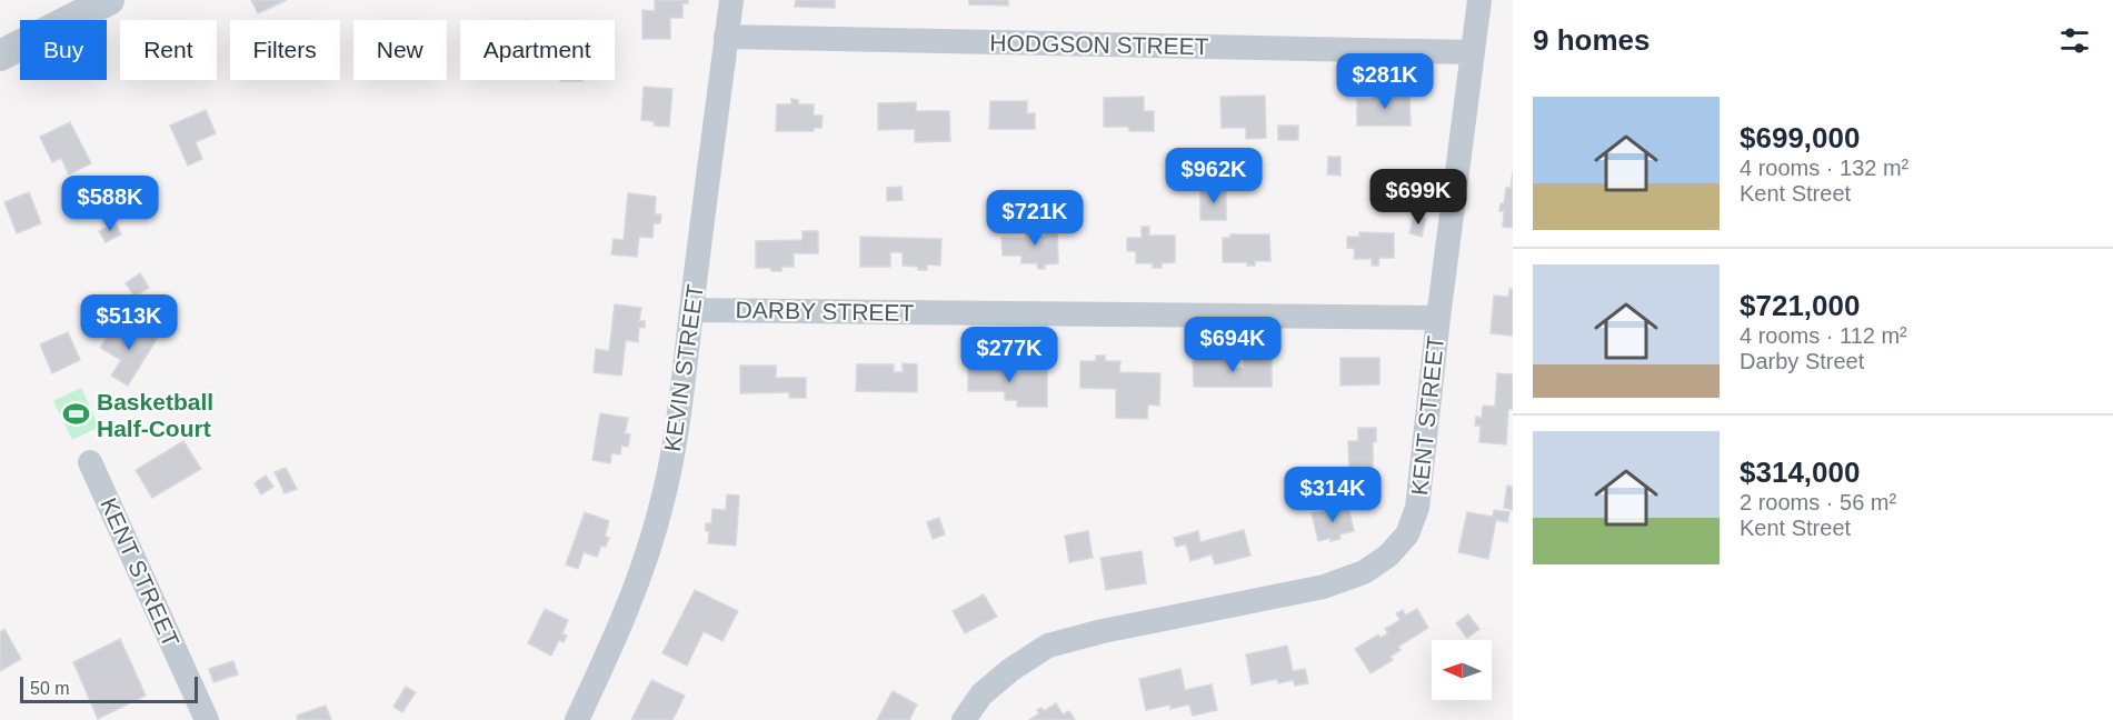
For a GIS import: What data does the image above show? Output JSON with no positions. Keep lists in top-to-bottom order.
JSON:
{
  "streets": {
    "street": [
      "HODGSON STREET",
      "DARBY STREET",
      "KEVIN STREET",
      "KENT STREET"
    ]
  },
  "crossings": [
    ["HODGSON STREET", "KEVIN STREET"],
    ["HODGSON STREET", "KENT STREET"],
    ["DARBY STREET", "KEVIN STREET"],
    ["DARBY STREET", "KENT STREET"]
  ],
  "places": {
    "sports": ["Basketball Half-Court"]
  },
  "scale_bar": "50 m",
  "north": "left",
  "page": {
    "heading": "9 homes",
    "chip": [
      "Buy",
      "Rent",
      "Filters",
      "New",
      "Apartment"
    ],
    "price": [
      "$281K",
      "$962K",
      "$699K",
      "$588K",
      "$721K",
      "$513K",
      "$694K",
      "$277K",
      "$314K"
    ],
    "list": [
      {
        "name": "$699,000",
        "note": "4 rooms · 132 m² · Kent Street"
      },
      {
        "name": "$721,000",
        "note": "4 rooms · 112 m² · Darby Street"
      },
      {
        "name": "$314,000",
        "note": "2 rooms · 56 m² · Kent Street"
      }
    ],
    "scale": "50 m"
  }
}
